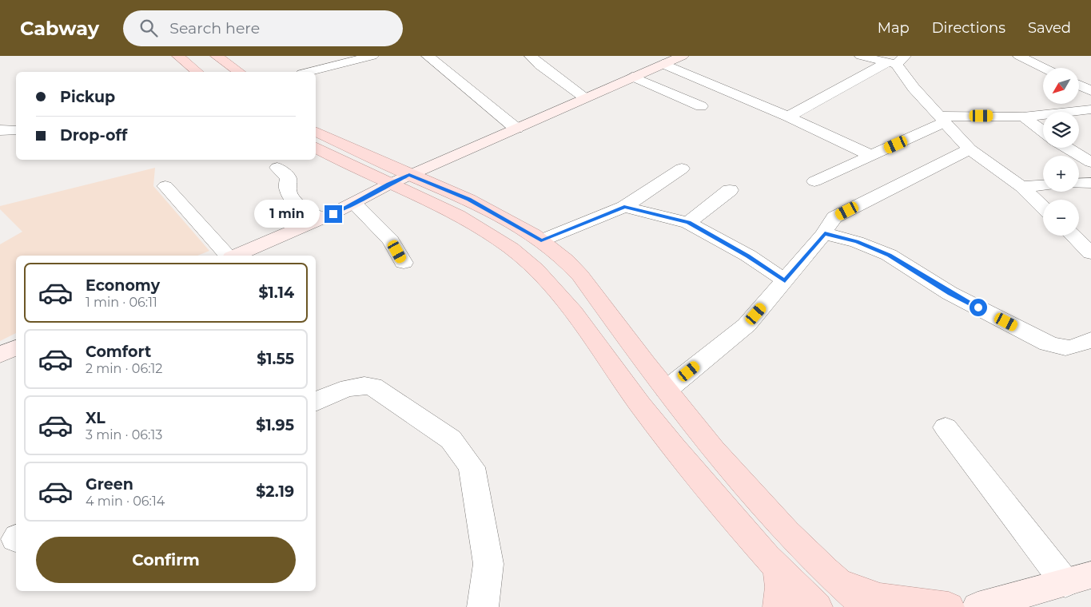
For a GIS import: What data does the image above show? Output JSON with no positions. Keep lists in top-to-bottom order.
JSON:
{
  "north": "bottom left",
  "page": {
    "header": "Cabway",
    "search": "Search here",
    "nav": ["Map", "Directions", "Saved"],
    "map_buttons": ["+", "−"],
    "banner": ["Pickup", "Drop-off"],
    "bubble": "1 min",
    "list": [
      {
        "name": "Economy",
        "note": "1 min · 06:11",
        "value": "$1.14"
      },
      {
        "name": "Comfort",
        "note": "2 min · 06:12",
        "value": "$1.55"
      },
      {
        "name": "XL",
        "note": "3 min · 06:13",
        "value": "$1.95"
      },
      {
        "name": "Green",
        "note": "4 min · 06:14",
        "value": "$2.19"
      }
    ],
    "buttons": "Confirm"
  }
}
